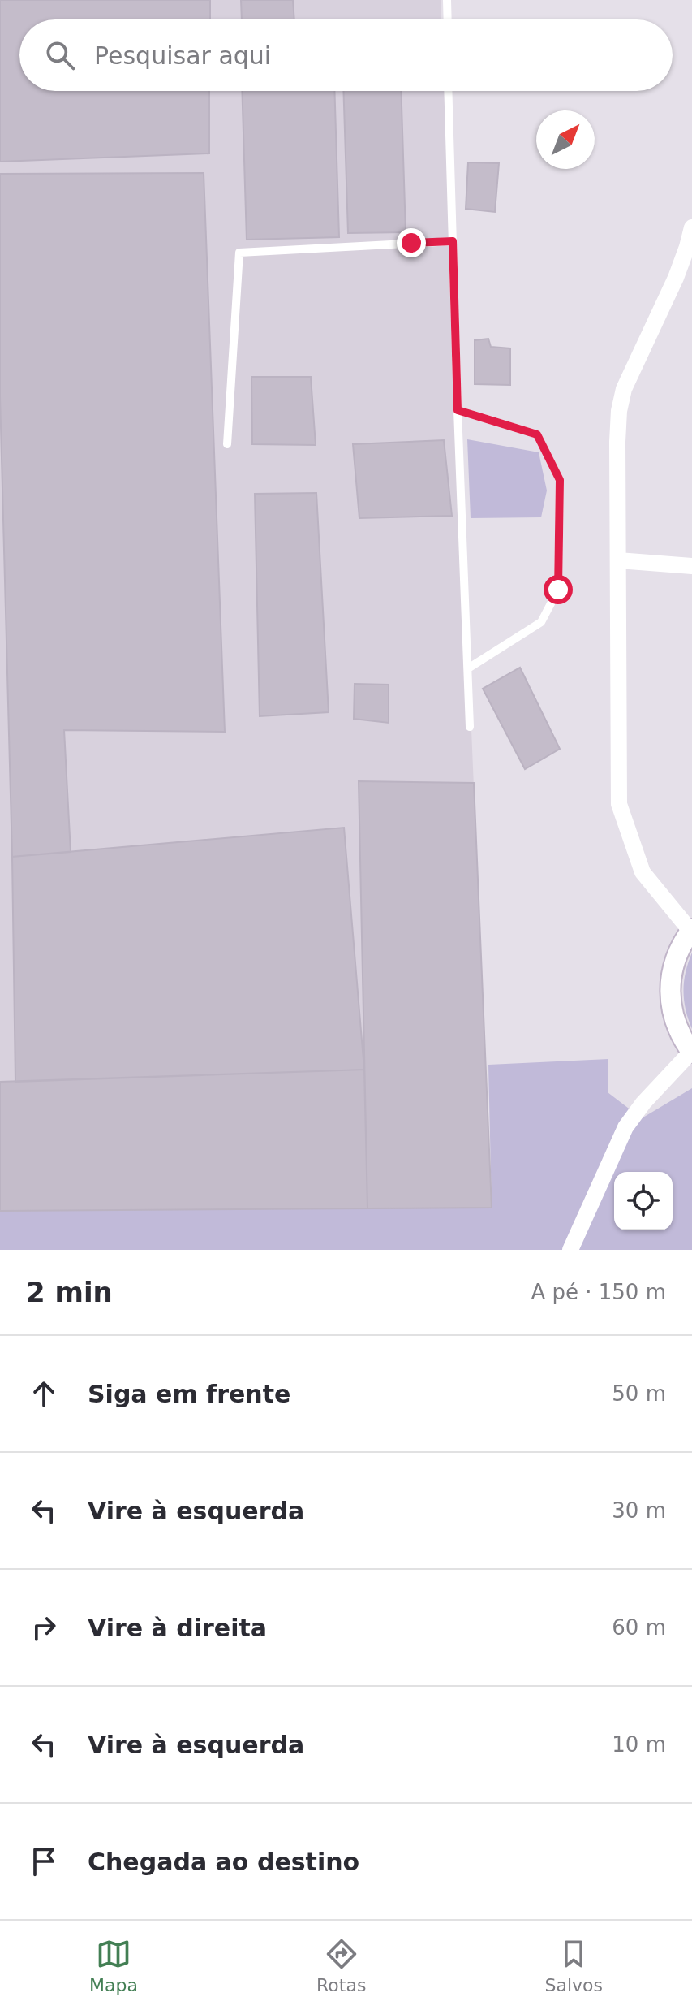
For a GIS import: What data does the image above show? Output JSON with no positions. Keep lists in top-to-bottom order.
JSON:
{
  "north": "top right",
  "page": {
    "search": "Pesquisar aqui",
    "heading": ["2 min", "A pé · 150 m"],
    "list": [
      ["Siga em frente", "50 m"],
      ["Vire à esquerda", "30 m"],
      ["Vire à direita", "60 m"],
      ["Vire à esquerda", "10 m"],
      "Chegada ao destino"
    ],
    "nav": ["Mapa", "Rotas", "Salvos"]
  }
}
